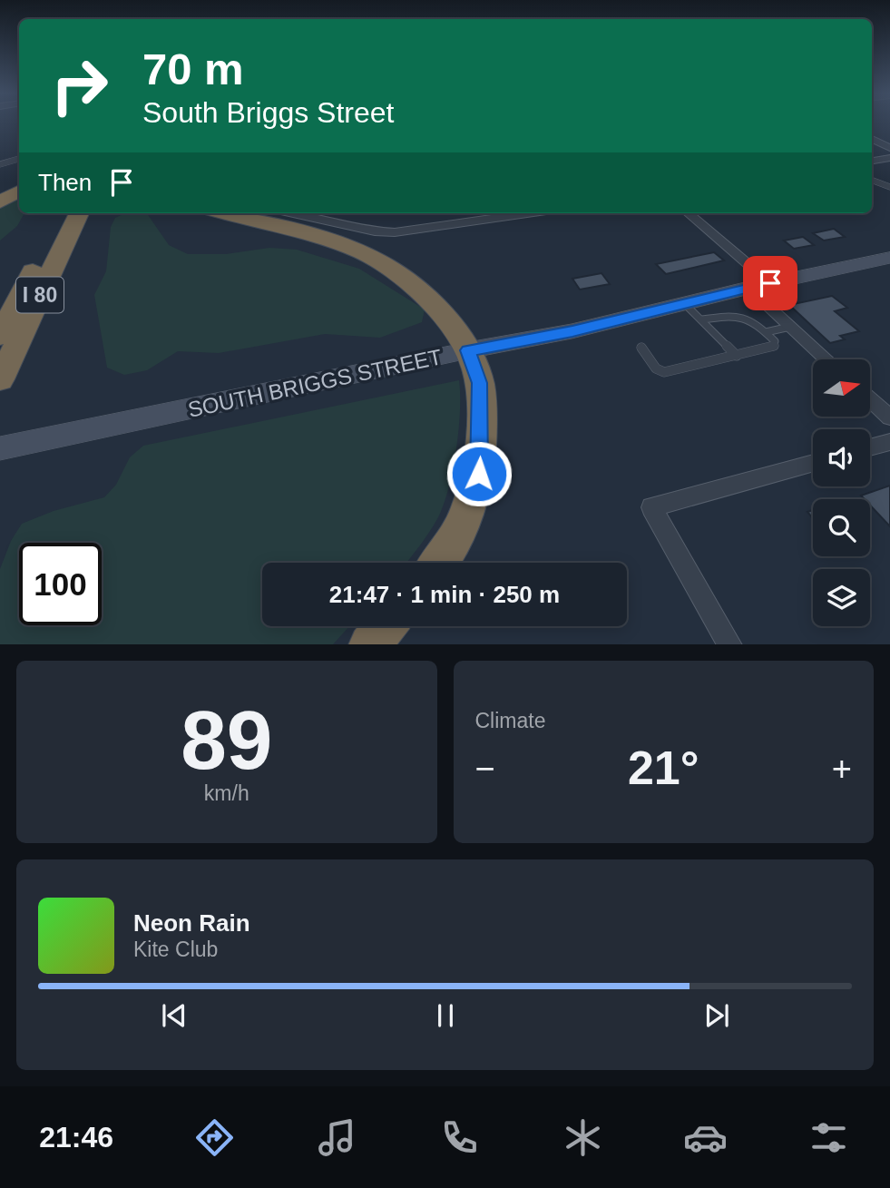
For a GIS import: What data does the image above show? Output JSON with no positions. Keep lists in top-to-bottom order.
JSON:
{
  "streets": {
    "highway": ["I 80"],
    "street": ["SOUTH BRIGGS STREET"]
  },
  "north": "right",
  "page": {
    "turn": ["70 m", "South Briggs Street"],
    "then": "Then",
    "limit": "100",
    "trip": "21:47 · 1 min · 250 m",
    "tile": [
      ["89", "km/h"],
      "Climate"
    ],
    "heat": ["−", "21°", "+"],
    "song": ["Neon Rain", "Kite Club"],
    "tabs": "21:46"
  }
}
